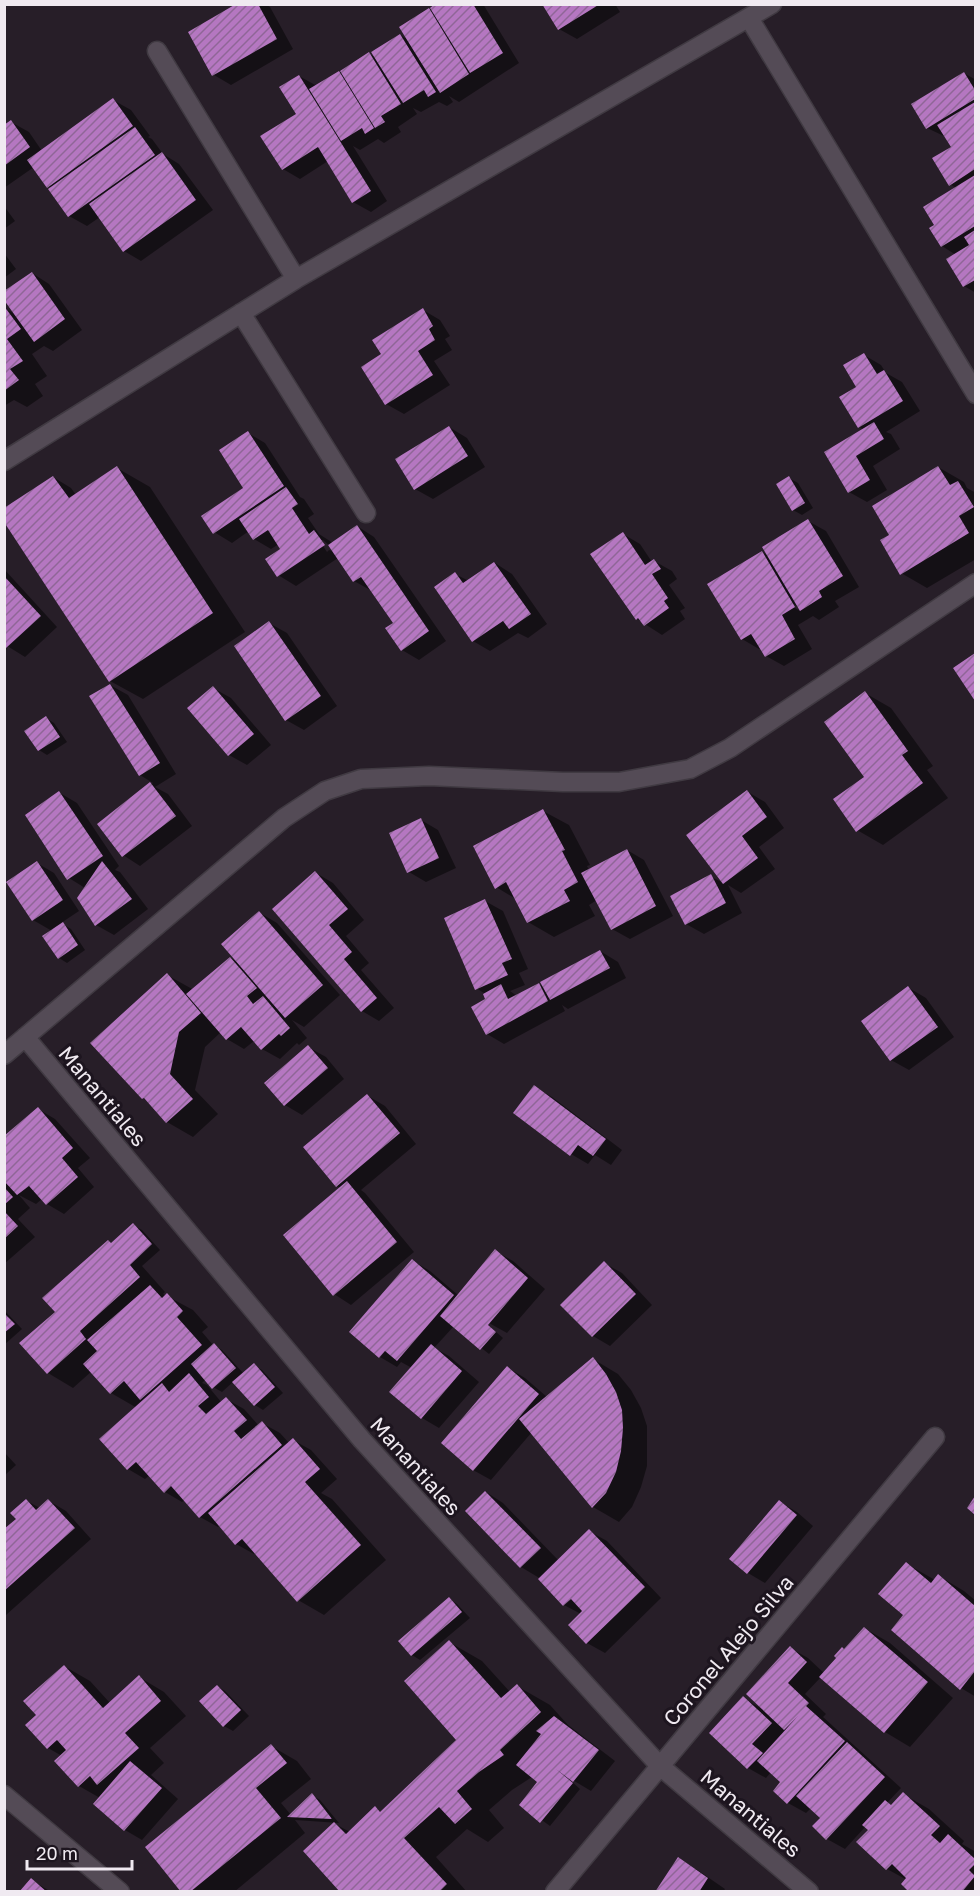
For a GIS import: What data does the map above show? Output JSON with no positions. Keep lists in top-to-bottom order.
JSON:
{
  "streets": {
    "street": ["Manantiales", "Coronel Alejo Silva"]
  },
  "crossings": [
    ["Manantiales", "Coronel Alejo Silva"]
  ],
  "scale_bar": "20 m"
}
